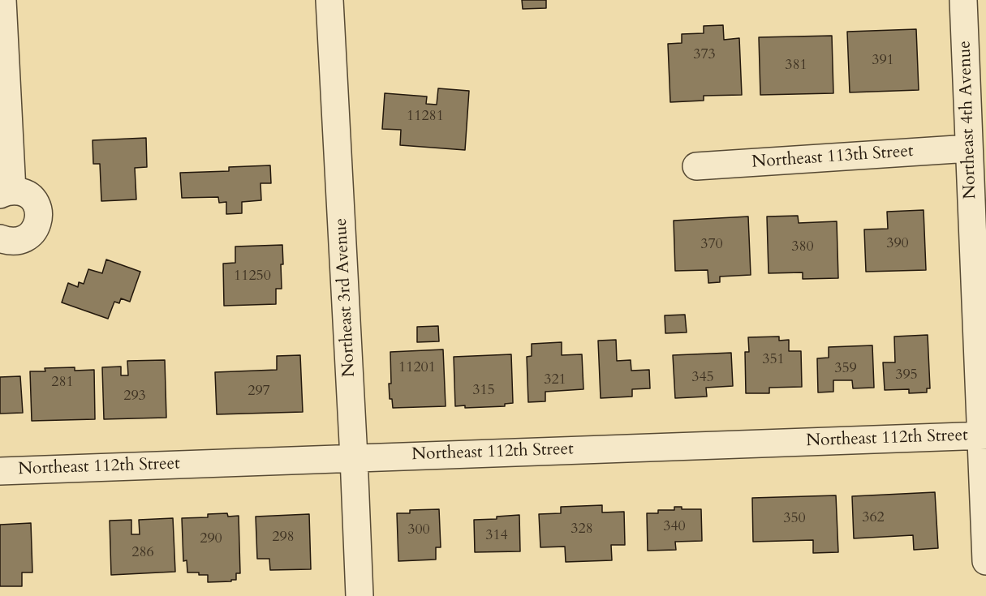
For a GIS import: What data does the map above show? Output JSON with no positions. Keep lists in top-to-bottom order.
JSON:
{
  "streets": {
    "street": [
      "Northeast 4th Avenue",
      "Northeast 113th Street",
      "Northeast 3rd Avenue",
      "Northeast 112th Street"
    ]
  },
  "crossings": [
    ["Northeast 4th Avenue", "Northeast 113th Street"],
    ["Northeast 4th Avenue", "Northeast 112th Street"],
    ["Northeast 3rd Avenue", "Northeast 112th Street"]
  ],
  "house_numbers": [
    "373",
    "391",
    "381",
    "11281",
    "390",
    "370",
    "380",
    "11250",
    "351",
    "11201",
    "359",
    "395",
    "345",
    "321",
    "281",
    "315",
    "297",
    "293",
    "362",
    "350",
    "340",
    "328",
    "300",
    "314",
    "298",
    "290",
    "286"
  ]
}
